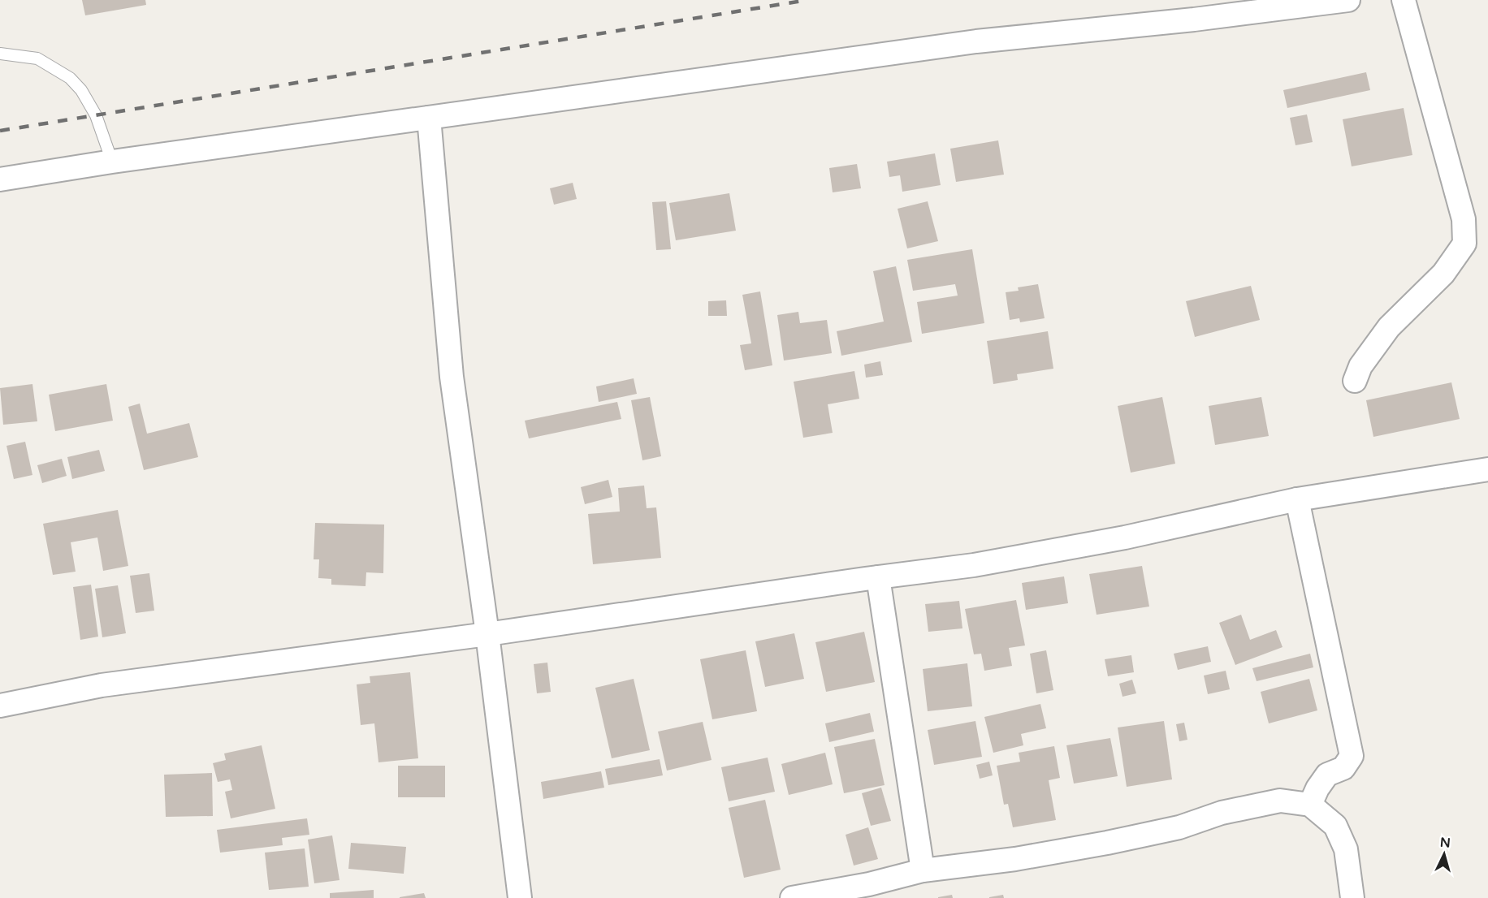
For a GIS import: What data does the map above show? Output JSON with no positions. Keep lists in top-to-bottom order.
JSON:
{
  "north": "top"
}
